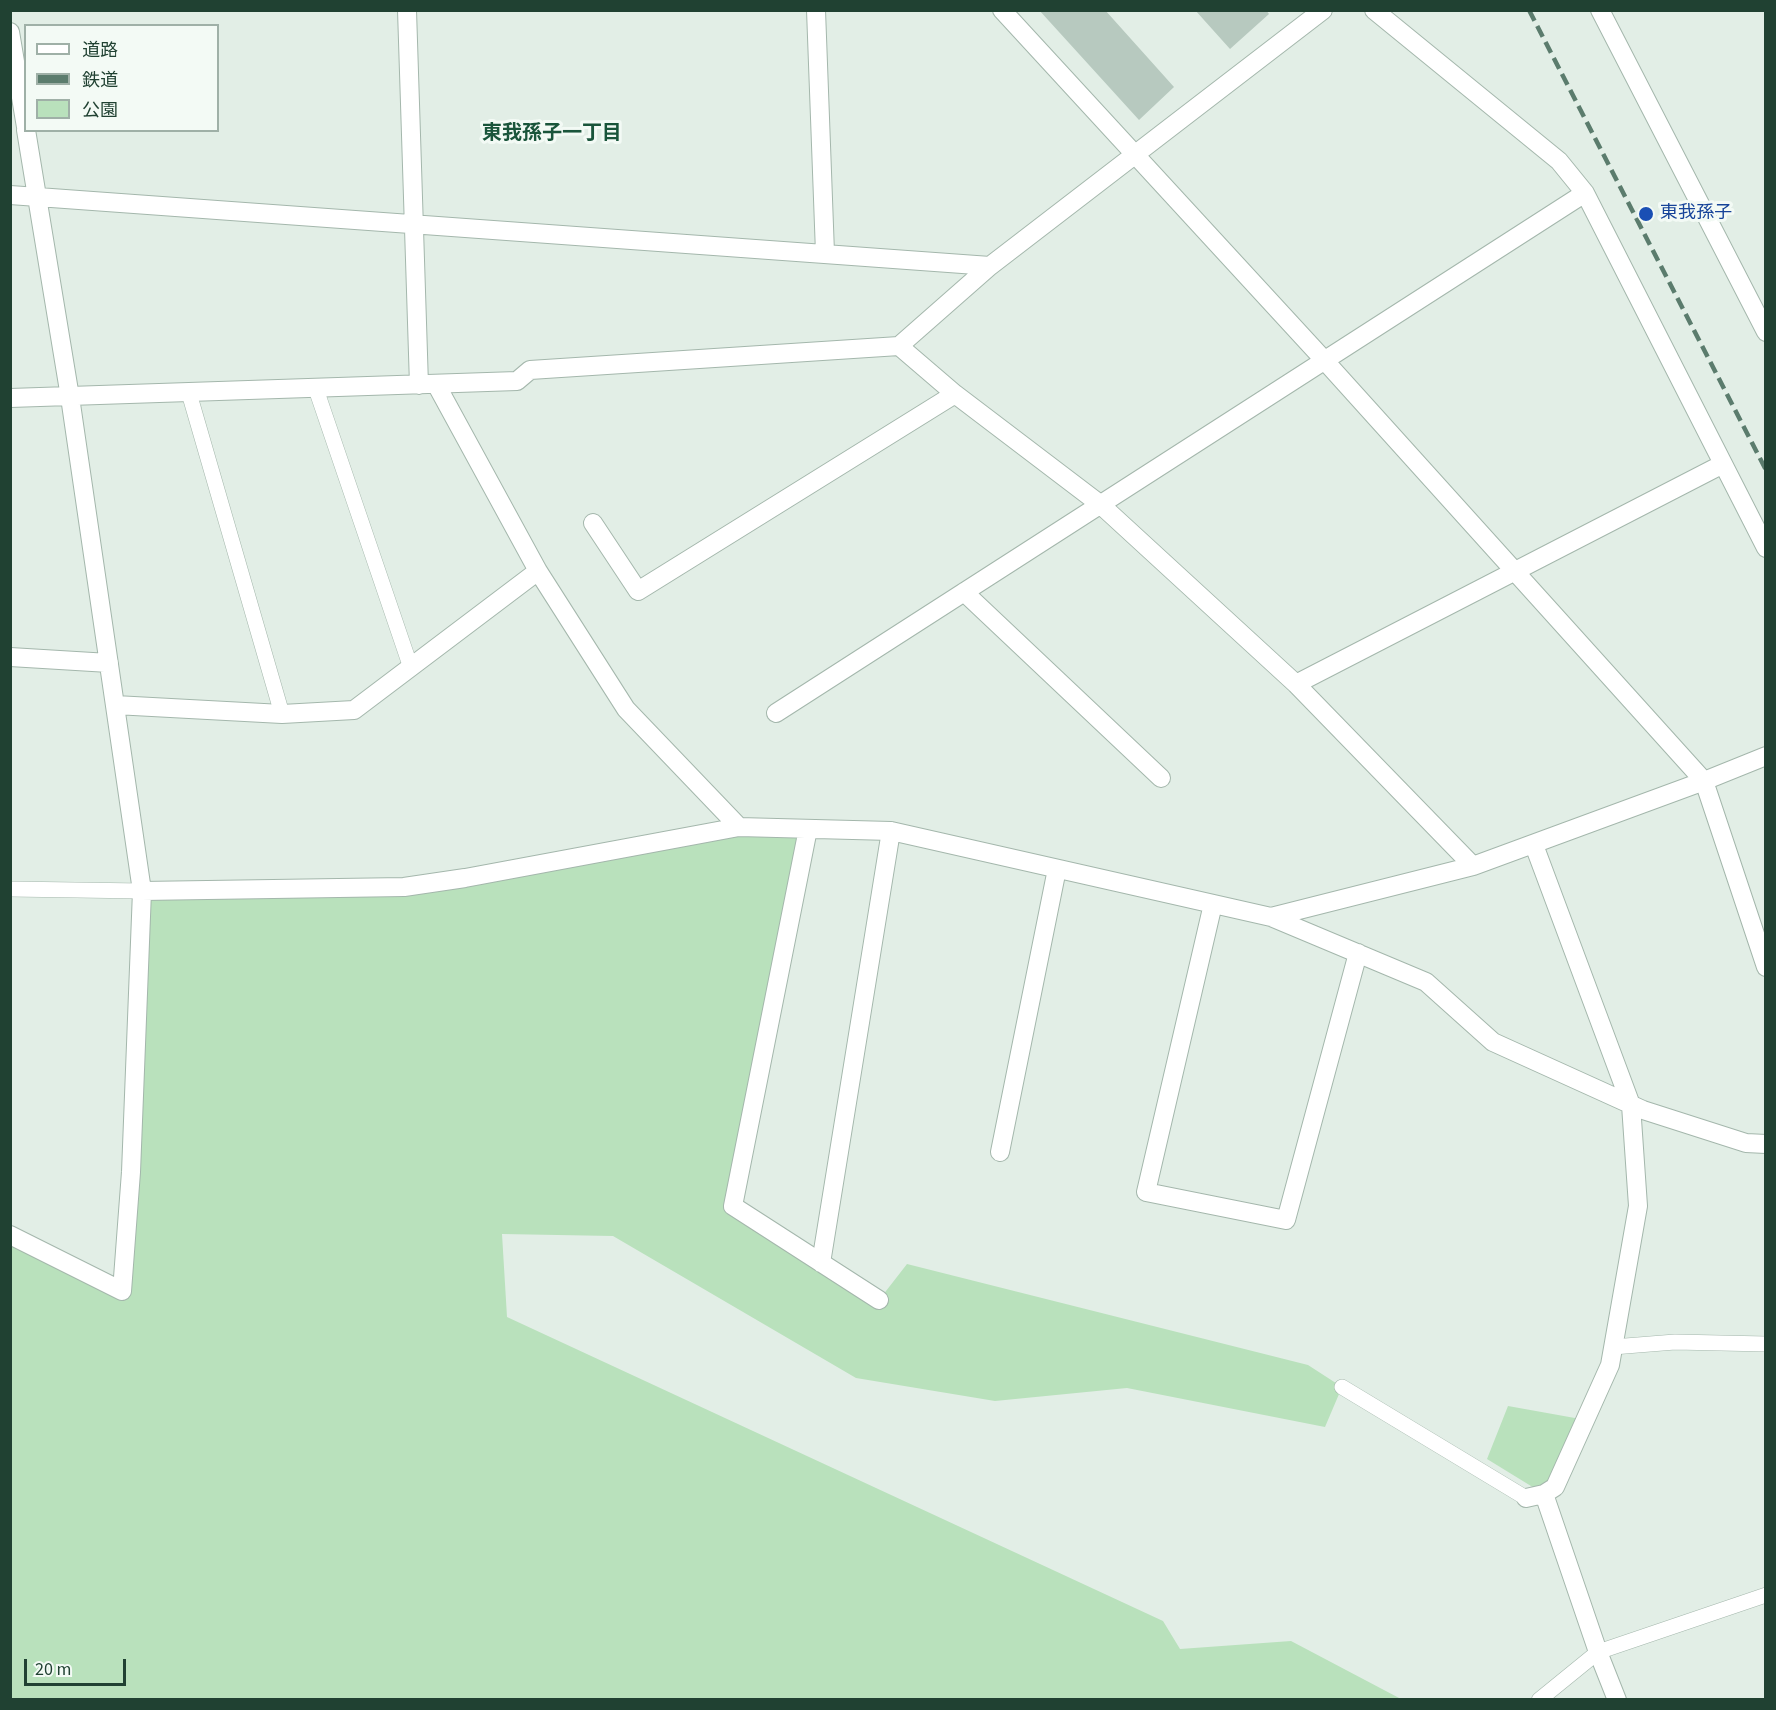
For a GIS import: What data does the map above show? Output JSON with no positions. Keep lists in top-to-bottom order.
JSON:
{
  "districts": ["東我孫子一丁目"],
  "places": ["東我孫子"],
  "legend": ["道路", "鉄道", "公園"],
  "scale_bar": "20 m"
}
